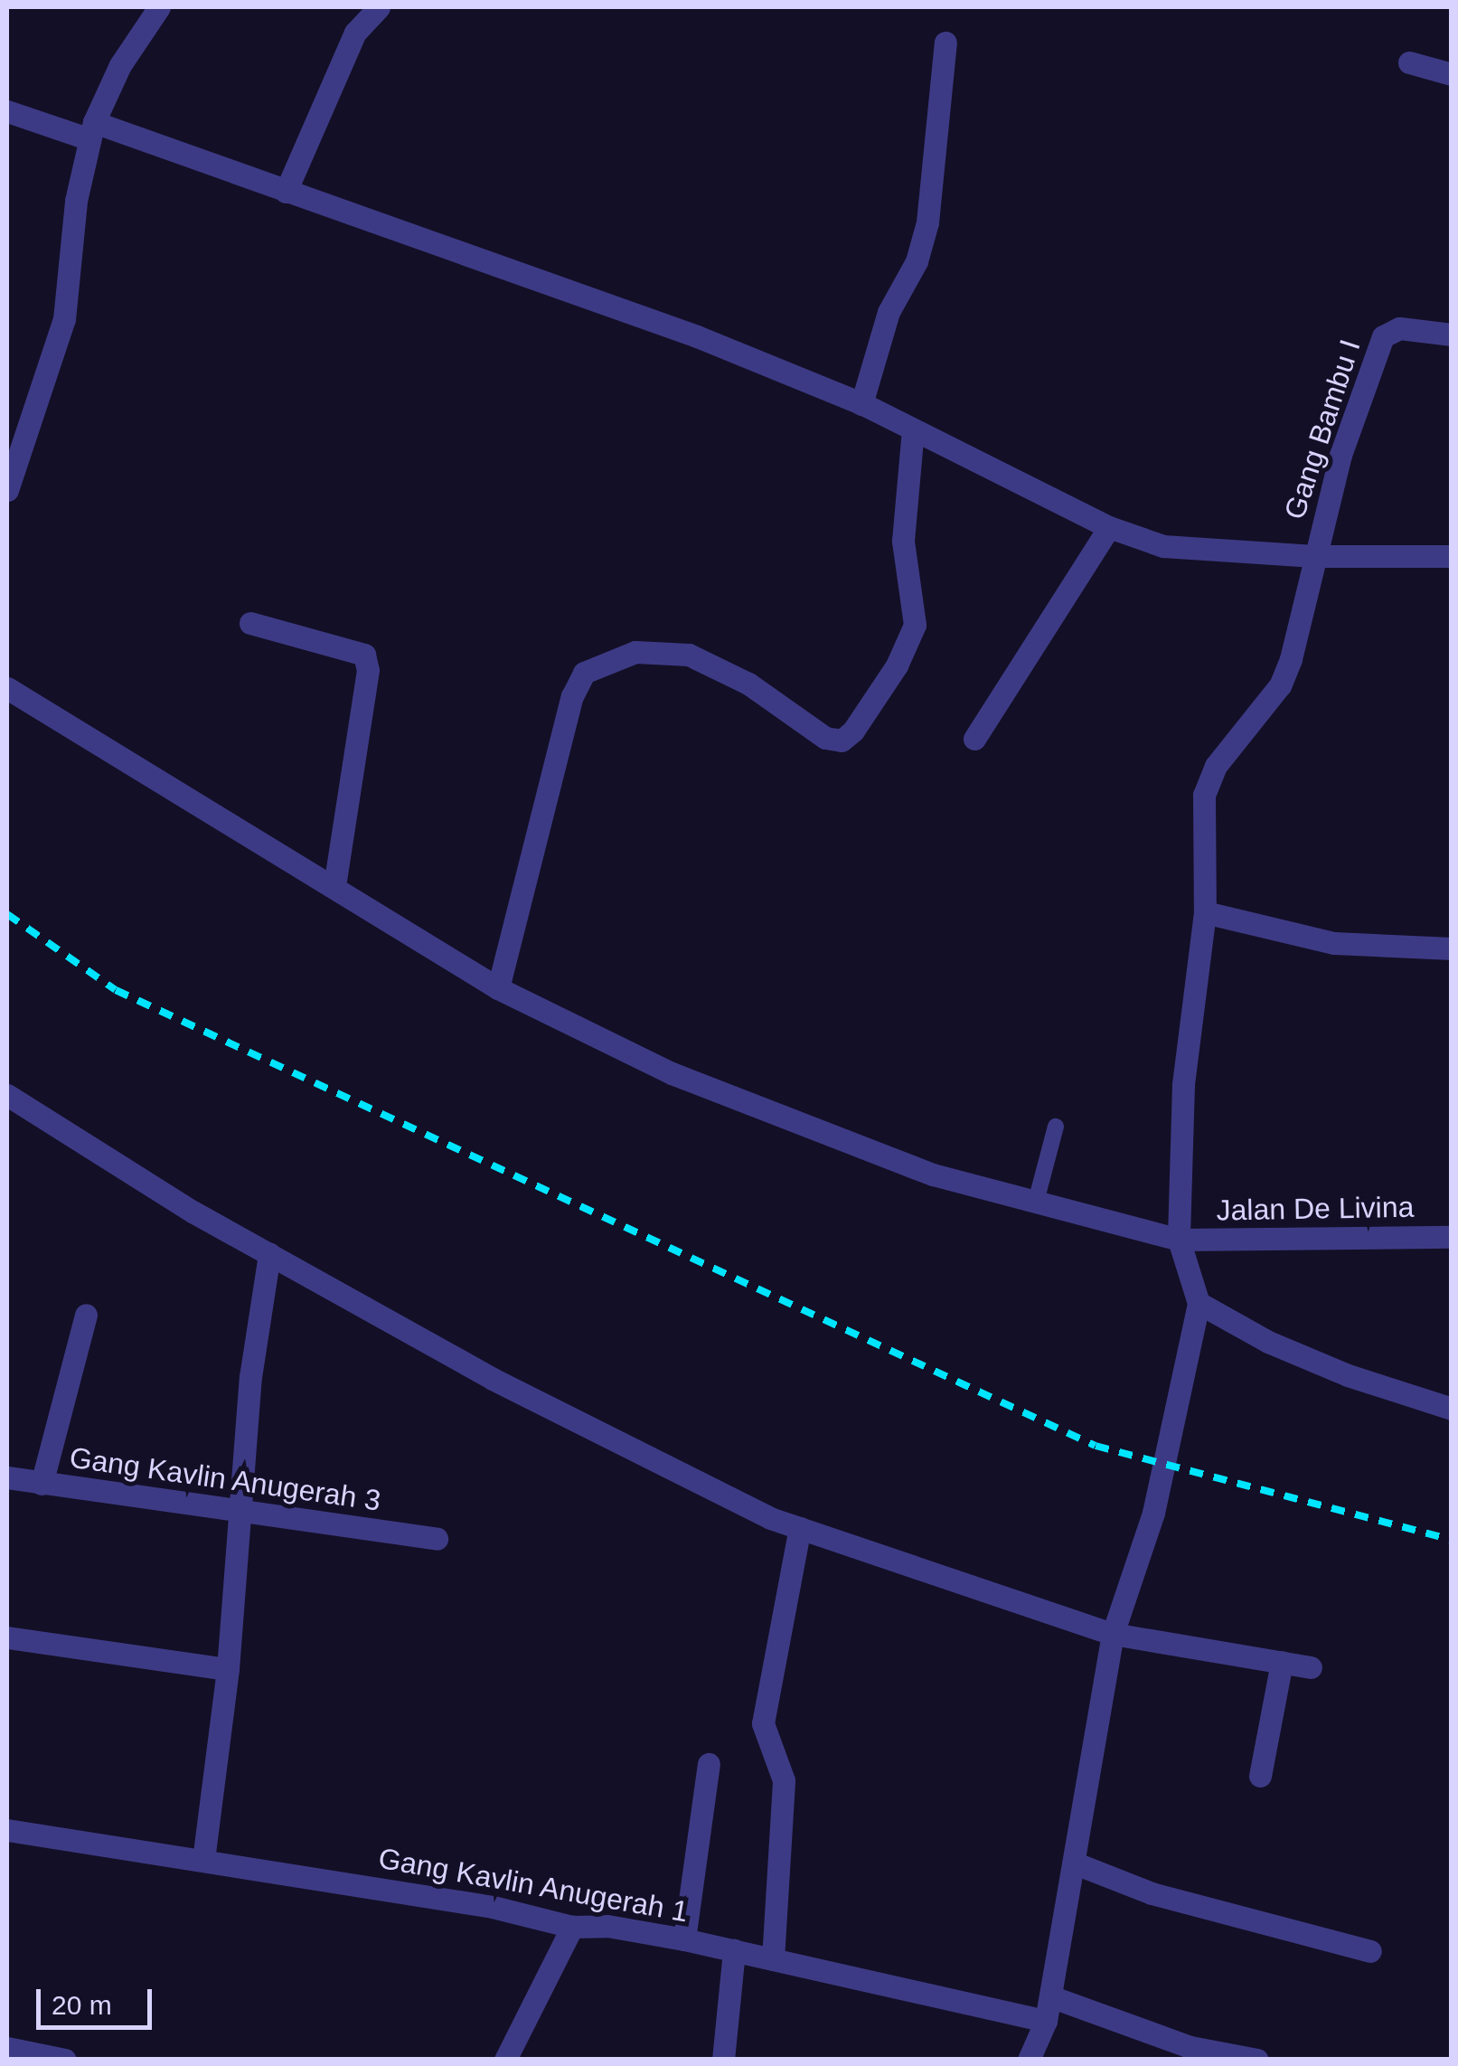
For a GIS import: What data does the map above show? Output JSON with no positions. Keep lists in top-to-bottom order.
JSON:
{
  "streets": {
    "street": [
      "Gang Bambu I",
      "Jalan De Livina",
      "Gang Kavlin Anugerah 3",
      "Gang Kavlin Anugerah 1"
    ]
  },
  "crossings": [
    ["Gang Bambu I", "Jalan De Livina"]
  ],
  "scale_bar": "20 m"
}
